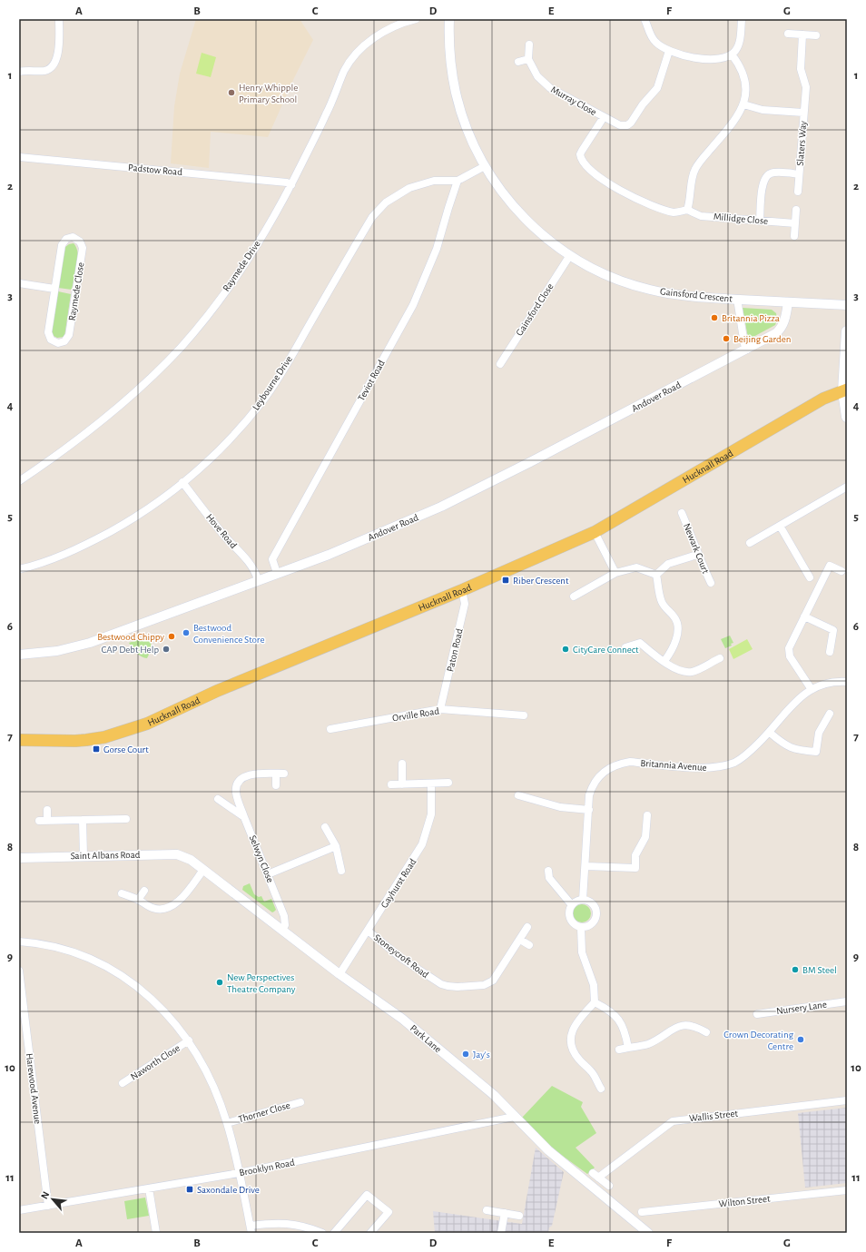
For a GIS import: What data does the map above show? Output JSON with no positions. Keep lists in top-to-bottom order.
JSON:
{
  "streets": {
    "main road": ["Hucknall Road"],
    "street": [
      "Murray Close",
      "Slaters Way",
      "Padstow Road",
      "Millidge Close",
      "Raymede Drive",
      "Raymede Close",
      "Gainsford Crescent",
      "Gainsford Close",
      "Teviot Road",
      "Leybourne Drive",
      "Andover Road",
      "Hove Road",
      "Newark Court",
      "Paton Road",
      "Orville Road",
      "Britannia Avenue",
      "Saint Albans Road",
      "Selwyn Close",
      "Gayhurst Road",
      "Stoneycroft Road",
      "Nursery Lane",
      "Park Lane",
      "Naworth Close",
      "Harewood Avenue",
      "Thorner Close",
      "Wallis Street",
      "Brooklyn Road",
      "Wilton Street"
    ]
  },
  "crossings": [
    ["Slaters Way", "Millidge Close"],
    ["Padstow Road", "Raymede Drive"],
    ["Gainsford Crescent", "Gainsford Close"],
    ["Gainsford Crescent", "Leybourne Drive"],
    ["Gainsford Crescent", "Andover Road"],
    ["Teviot Road", "Leybourne Drive"],
    ["Teviot Road", "Andover Road"],
    ["Leybourne Drive", "Hove Road"],
    ["Andover Road", "Hove Road"],
    ["Hucknall Road", "Paton Road"],
    ["Paton Road", "Orville Road"],
    ["Saint Albans Road", "Park Lane"],
    ["Selwyn Close", "Park Lane"],
    ["Gayhurst Road", "Stoneycroft Road"],
    ["Gayhurst Road", "Park Lane"],
    ["Park Lane", "Brooklyn Road"],
    ["Harewood Avenue", "Brooklyn Road"]
  ],
  "places": {
    "other": [
      "Henry Whipple Primary School",
      "Britannia Pizza",
      "Beijing Garden",
      "Bestwood Convenience Store",
      "Bestwood Chippy",
      "CAP Debt Help",
      "CityCare Connect",
      "BM Steel",
      "New Perspectives Theatre Company",
      "Crown Decorating Centre",
      "Jay's"
    ],
    "transit": ["Riber Crescent", "Gorse Court", "Saxondale Drive"]
  },
  "north": "top left",
  "grid": {
    "columns": [
      "A",
      "B",
      "C",
      "D",
      "E",
      "F",
      "G"
    ],
    "rows": [
      "1",
      "2",
      "3",
      "4",
      "5",
      "6",
      "7",
      "8",
      "9",
      "10",
      "11"
    ]
  }
}
